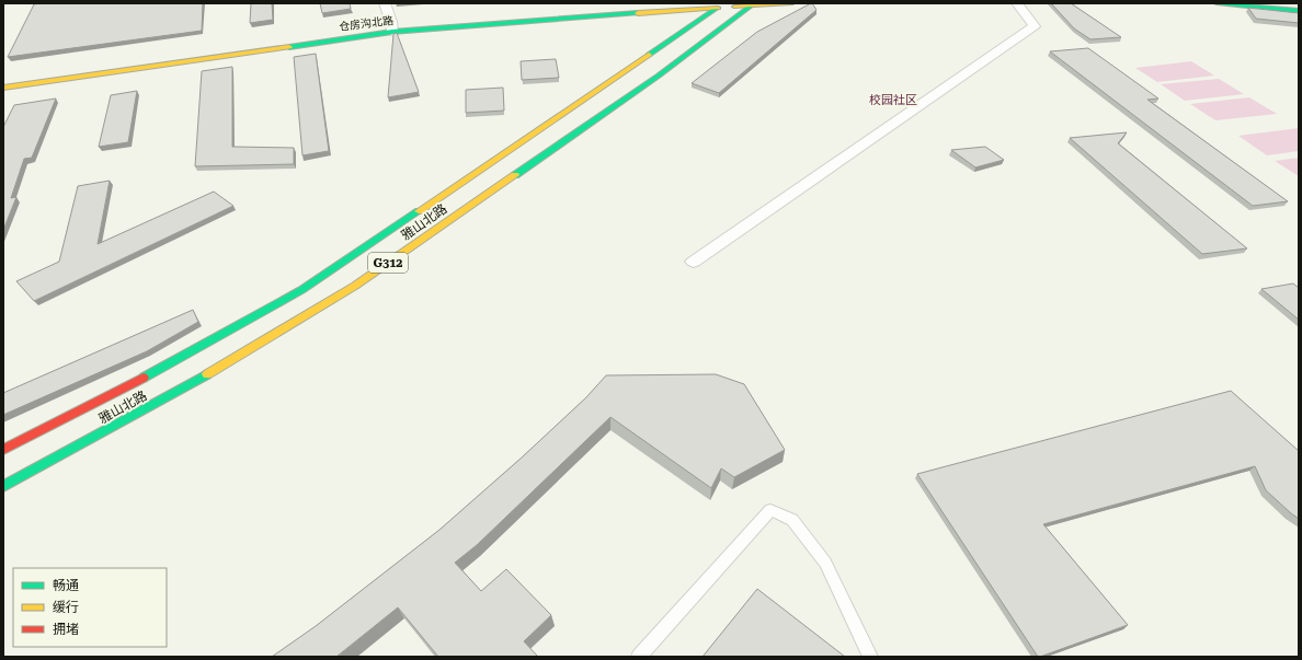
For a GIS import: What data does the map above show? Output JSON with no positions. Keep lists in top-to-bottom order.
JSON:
{
  "streets": {
    "main road": ["仓房沟北路", "雅山北路", "G312"]
  },
  "crossings": [
    ["仓房沟北路", "雅山北路"]
  ],
  "districts": ["校园社区"],
  "legend": ["畅通", "缓行", "拥堵"]
}
